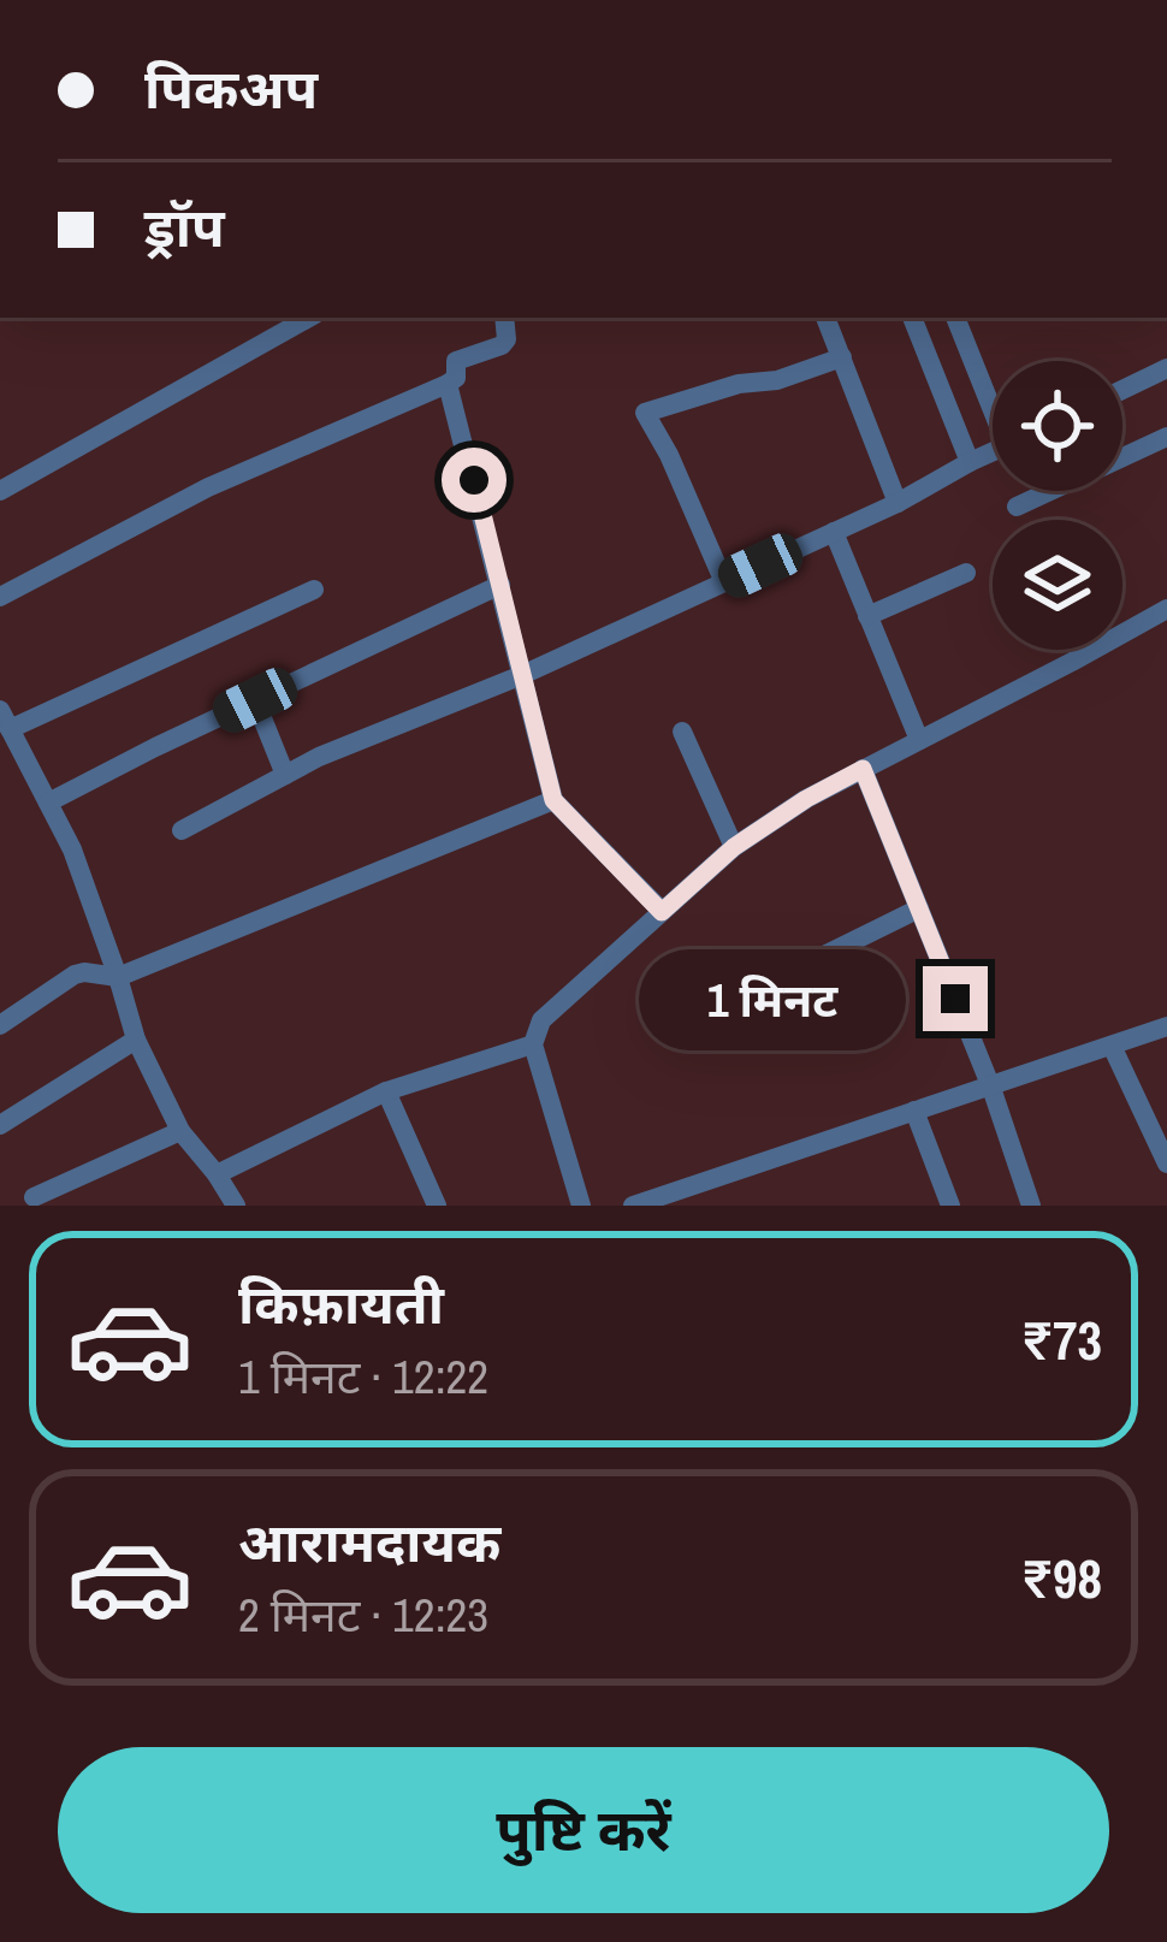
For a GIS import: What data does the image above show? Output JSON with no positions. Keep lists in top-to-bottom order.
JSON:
{
  "page": {
    "banner": ["पिकअप", "ड्रॉप"],
    "bubble": "1 मिनट",
    "list": [
      {
        "name": "किफ़ायती",
        "note": "1 मिनट · 12:22",
        "value": "₹73"
      },
      {
        "name": "आरामदायक",
        "note": "2 मिनट · 12:23",
        "value": "₹98"
      }
    ],
    "buttons": "पुष्टि करें"
  }
}
